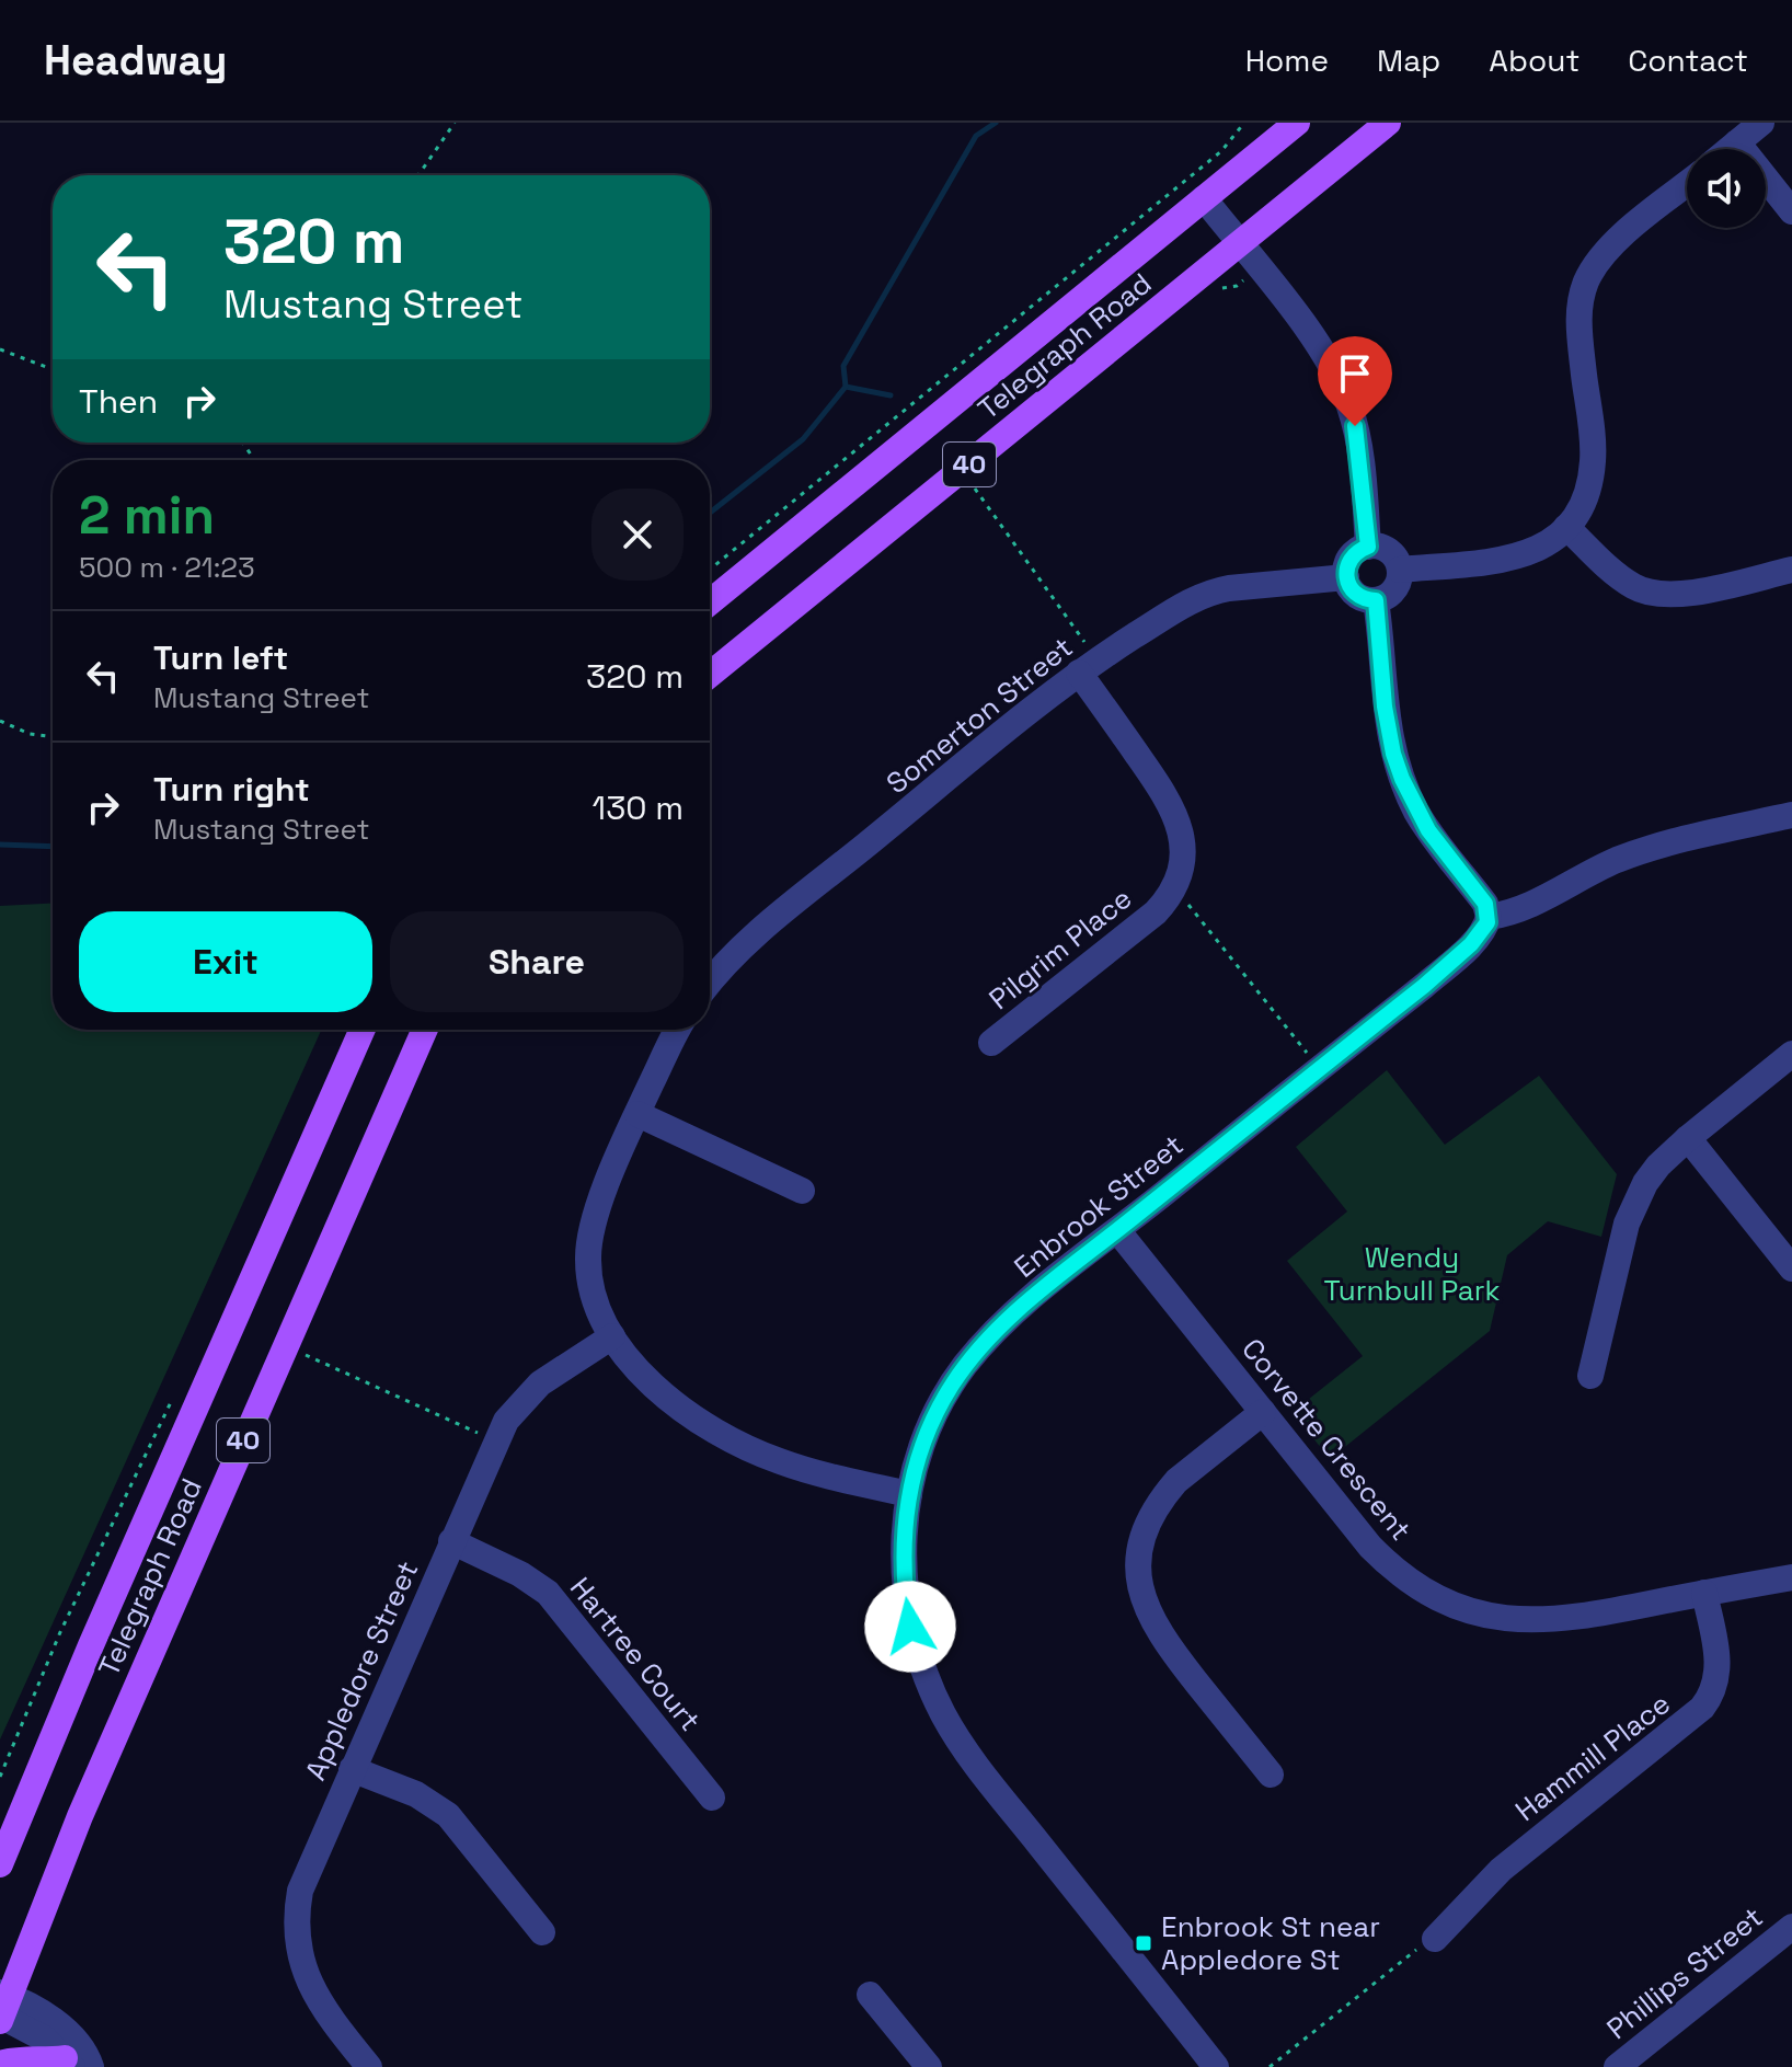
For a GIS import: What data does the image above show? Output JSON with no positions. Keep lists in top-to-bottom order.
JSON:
{
  "streets": {
    "main road": ["Telegraph Road", "40"],
    "street": [
      "Somerton Street",
      "Pilgrim Place",
      "Enbrook Street",
      "Corvette Crescent",
      "Hartree Court",
      "Appledore Street",
      "Hammill Place",
      "Phillips Street"
    ]
  },
  "crossings": [
    ["Somerton Street", "Pilgrim Place"],
    ["Enbrook Street", "Corvette Crescent"],
    ["Corvette Crescent", "Hammill Place"],
    ["Hartree Court", "Appledore Street"]
  ],
  "parks": ["Wendy Turnbull Park"],
  "places": {
    "transit": ["Enbrook St near Appledore St"]
  },
  "page": {
    "header": "Headway",
    "nav": [
      "Home",
      "Map",
      "About",
      "Contact"
    ],
    "turn": ["320 m", "Mustang Street"],
    "then": "Then",
    "heading": ["2 min", "500 m · 21:23"],
    "list": [
      {
        "name": "Turn left",
        "note": "Mustang Street",
        "value": "320 m"
      },
      {
        "name": "Turn right",
        "note": "Mustang Street",
        "value": "130 m"
      }
    ],
    "buttons": ["Exit", "Share"]
  }
}
